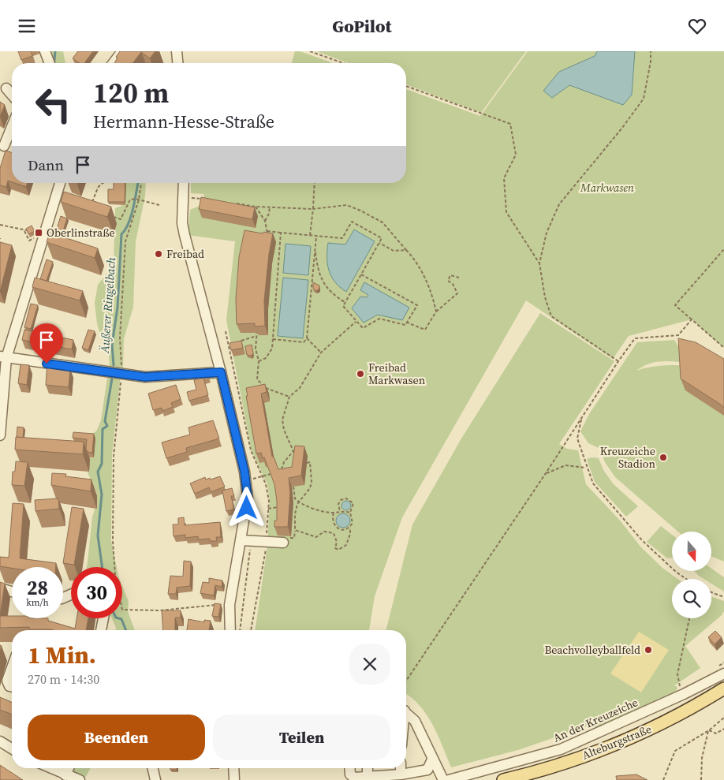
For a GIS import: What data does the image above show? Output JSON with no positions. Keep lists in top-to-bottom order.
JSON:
{
  "streets": {
    "main road": ["Alteburgstraße"],
    "street": ["An der Kreuzeiche"]
  },
  "water": ["Äußerer Ringelbach"],
  "parks": ["Markwasen"],
  "places": {
    "transit": ["Oberlinstraße"],
    "other": [
      "Freibad",
      "Freibad Markwasen",
      "Kreuzeiche Stadion",
      "Beachvolleyballfeld"
    ]
  },
  "north": "bottom",
  "page": {
    "header": "GoPilot",
    "turn": ["120 m", "Hermann-Hesse-Straße"],
    "then": "Dann",
    "speed": "28 km/h",
    "limit": "30",
    "heading": ["1 Min.", "270 m · 14:30"],
    "buttons": ["Beenden", "Teilen"]
  }
}
